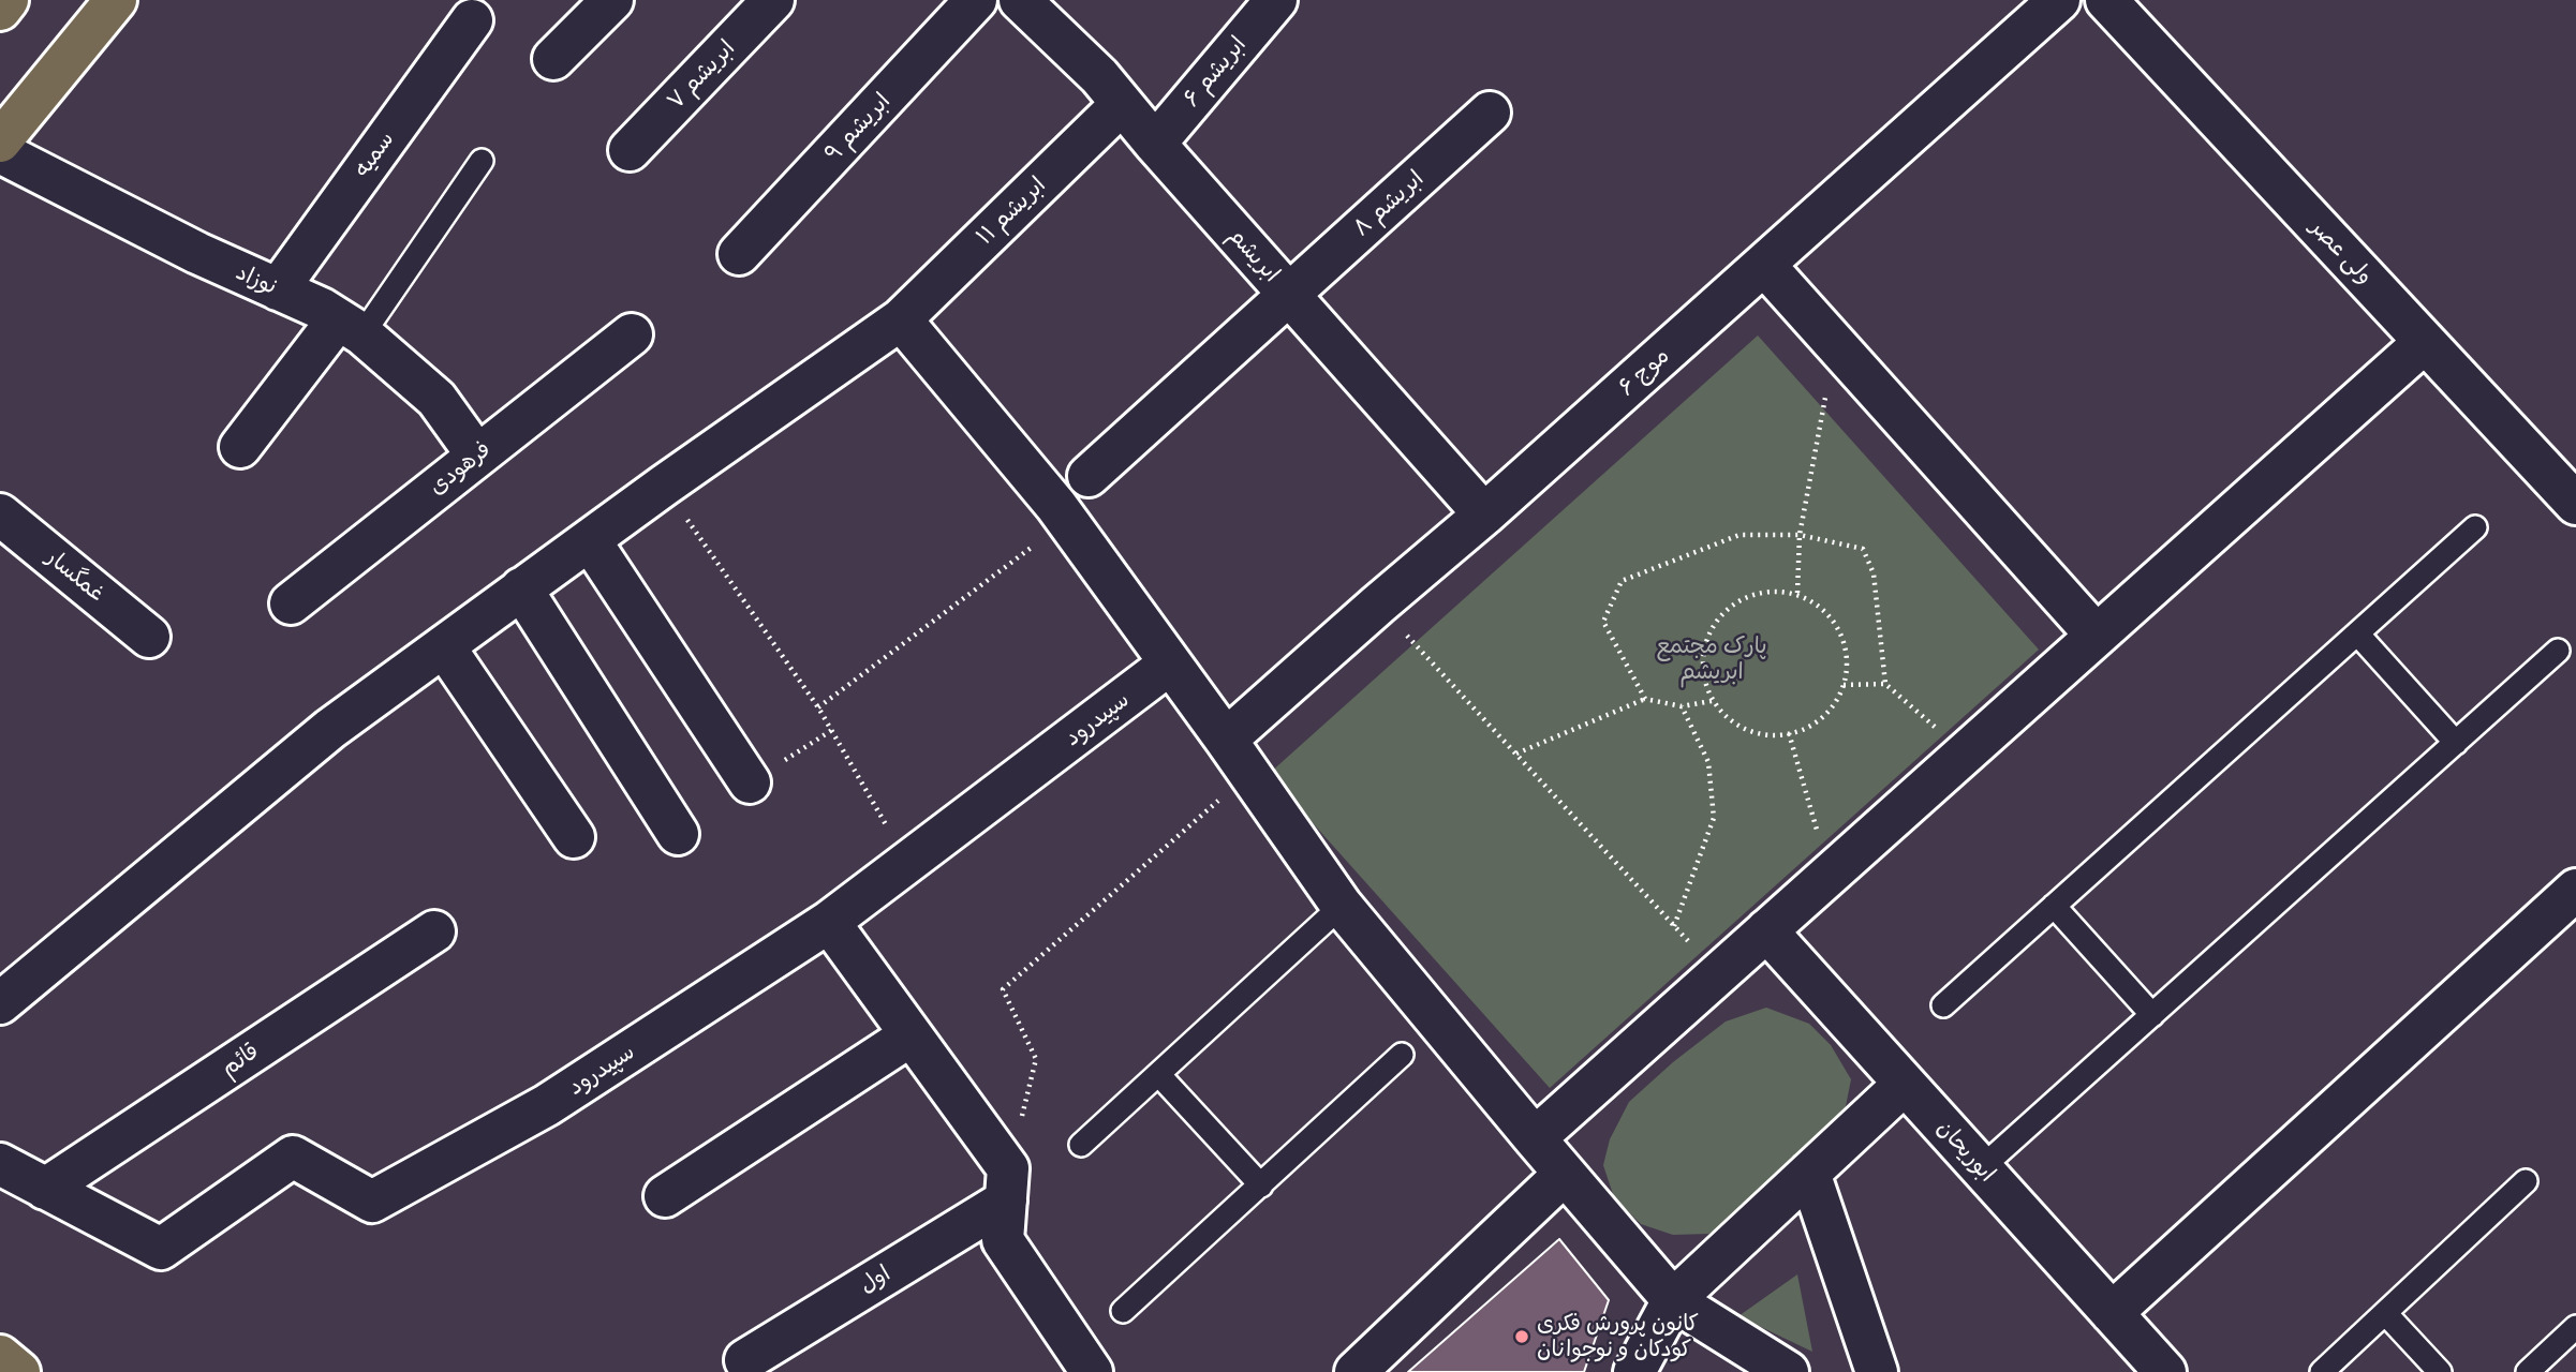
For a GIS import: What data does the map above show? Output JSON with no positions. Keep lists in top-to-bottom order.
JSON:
{
  "streets": {
    "street": [
      "ابریشم ۶",
      "ابریشم ۷",
      "ابریشم ۹",
      "سمیه",
      "ابریشم ۸",
      "ابریشم ۱۱",
      "ولی عصر",
      "ابریشم",
      "نوزاد",
      "موج ۶",
      "فرهودی",
      "غمگسار",
      "سپیدرود",
      "قائم",
      "ابوریحان",
      "اول"
    ]
  },
  "crossings": [
    ["ابریشم ۶", "ابریشم"],
    ["سمیه", "نوزاد"],
    ["ابریشم ۸", "ابریشم"],
    ["ابریشم ۱۱", "ابریشم"],
    ["ابریشم", "موج ۶"],
    ["نوزاد", "فرهودی"],
    ["سپیدرود", "قائم"]
  ],
  "parks": ["پارک مجتمع ابریشم"],
  "places": ["کانون پرورش فکری کودکان و نوجوانان"]
}
